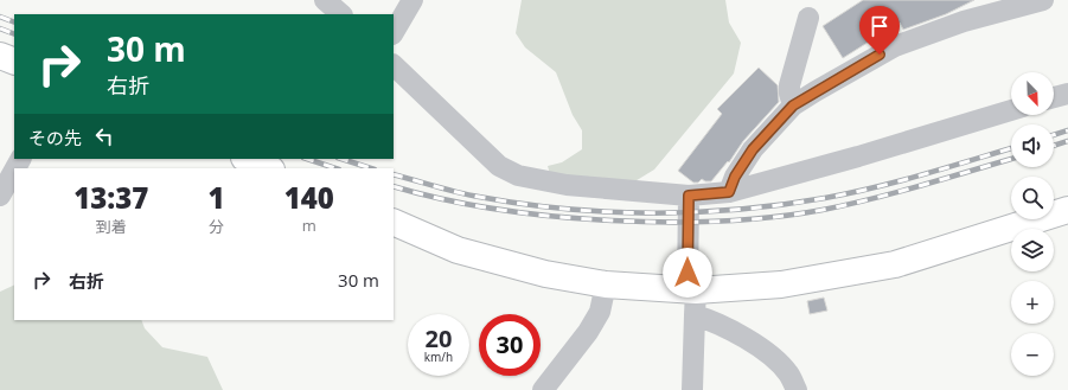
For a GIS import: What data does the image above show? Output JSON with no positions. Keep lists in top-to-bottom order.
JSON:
{
  "north": "bottom right",
  "page": {
    "turn": ["30 m", "右折"],
    "map_buttons": ["+", "−"],
    "then": "その先",
    "eta": [
      "13:37",
      "到着",
      "1",
      "分",
      "140",
      "m"
    ],
    "list": [
      {
        "name": "右折",
        "value": "30 m"
      }
    ],
    "speed": "20 km/h",
    "limit": "30"
  }
}
